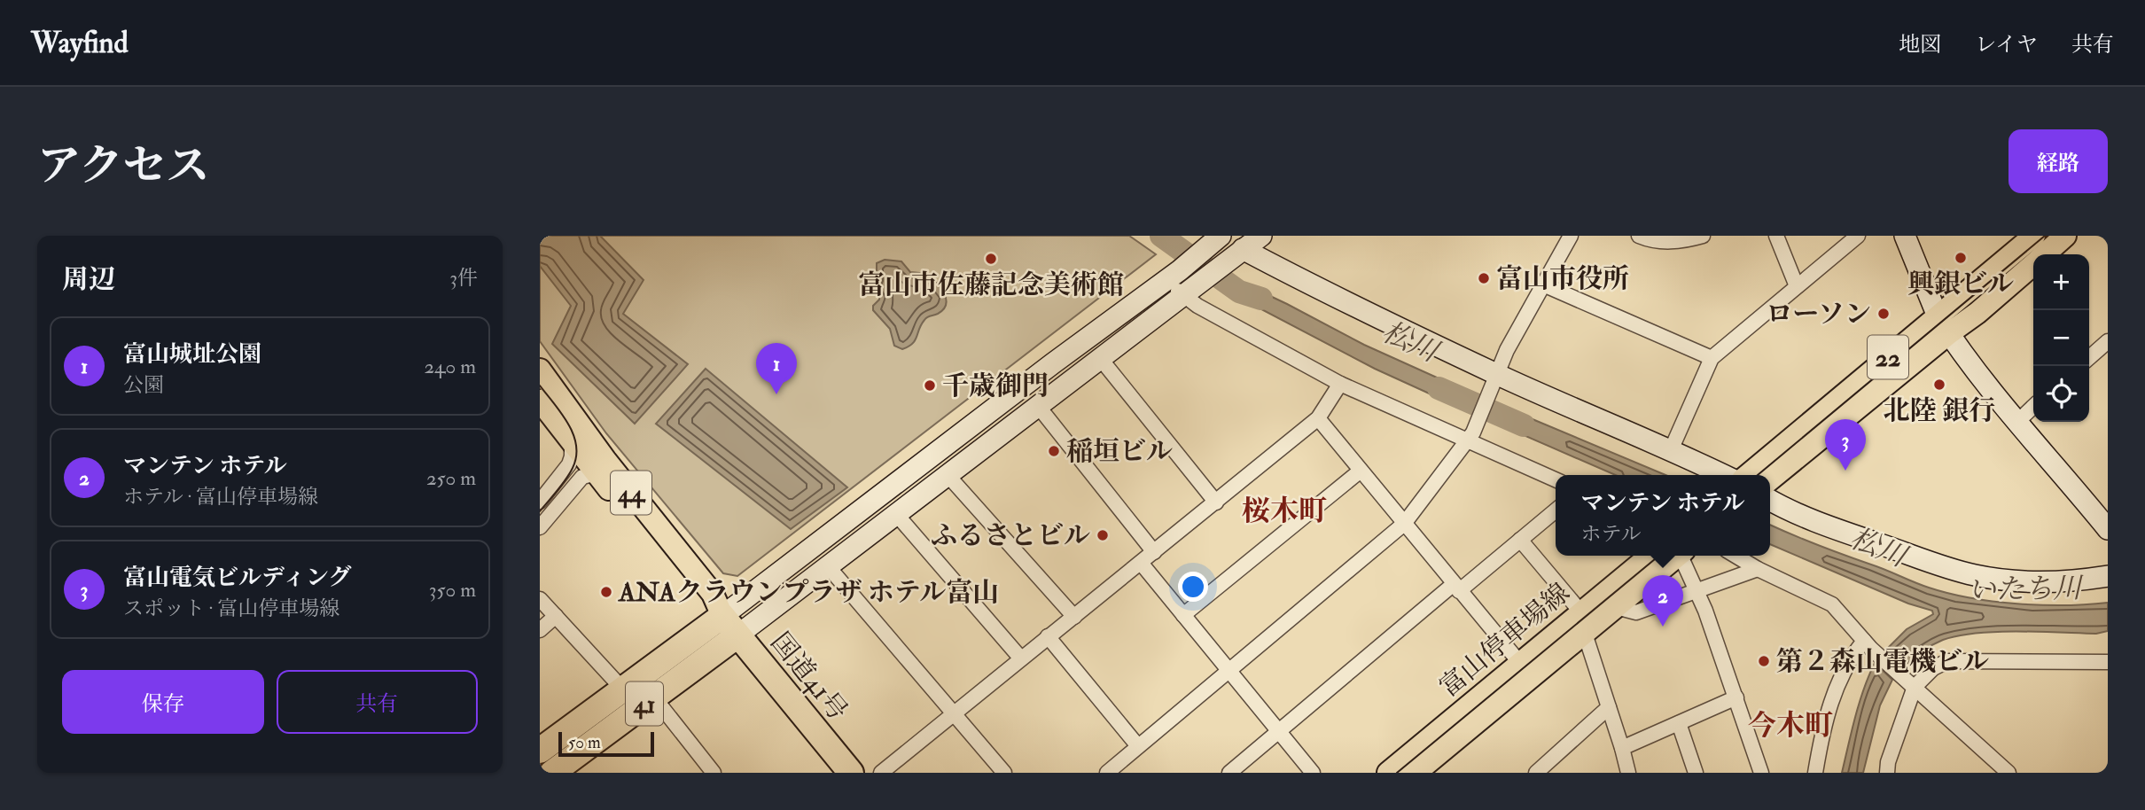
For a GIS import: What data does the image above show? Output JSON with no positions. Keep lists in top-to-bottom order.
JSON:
{
  "streets": {
    "highway": ["国道41号", "41"],
    "main road": ["22", "44", "富山停車場線"]
  },
  "crossings": [
    ["44", "国道41号"],
    ["44", "41"],
    ["国道41号", "41"]
  ],
  "districts": ["桜木町", "今木町"],
  "water": ["松川", "いたち川"],
  "places": [
    "興銀ビル",
    "富山市佐藤記念美術館",
    "富山市役所",
    "ローソン",
    "北陸 銀行",
    "千歳御門",
    "稲垣ビル",
    "ふるさとビル",
    "ANAクラウンプラザ ホテル富山",
    "第２森山電機ビル"
  ],
  "scale_bar": "50 m",
  "page": {
    "header": "Wayfind",
    "nav": ["地図", "レイヤ", "共有"],
    "buttons": [
      "経路",
      ["保存", "共有"]
    ],
    "title": "アクセス",
    "heading": ["周辺", "3件"],
    "map_buttons": ["+", "−"],
    "list": [
      {
        "mark": "1",
        "name": "富山城址公園",
        "note": "公園",
        "value": "240 m"
      },
      {
        "mark": "2",
        "name": "マンテン ホテル",
        "note": "ホテル · 富山停車場線",
        "value": "250 m"
      },
      {
        "mark": "3",
        "name": "富山電気ビルディング",
        "note": "スポット · 富山停車場線",
        "value": "350 m"
      }
    ],
    "pins": ["1", "3", "2"],
    "popup": ["マンテン ホテル", "ホテル"],
    "scale": "50 m"
  }
}
